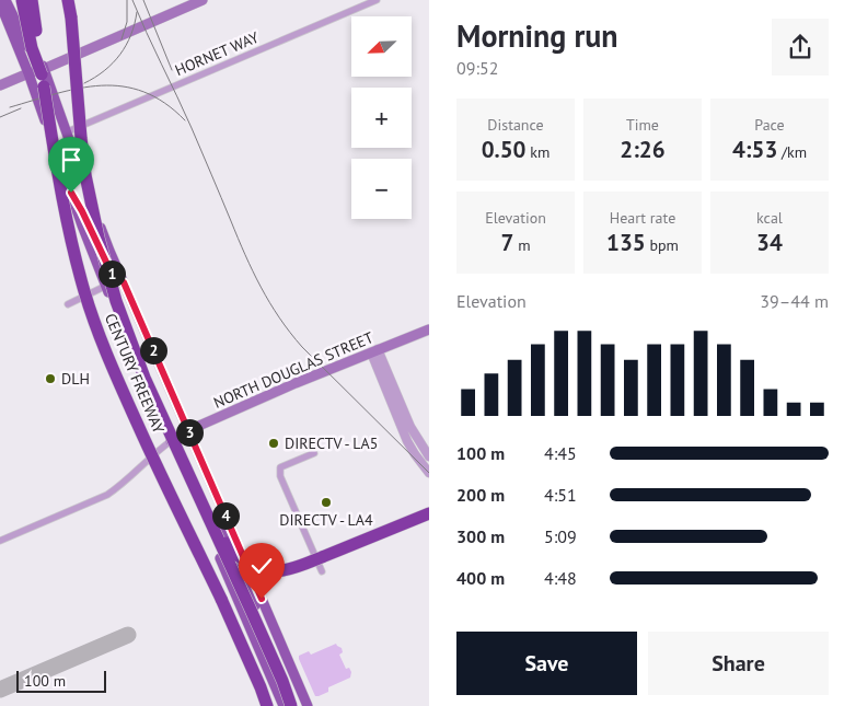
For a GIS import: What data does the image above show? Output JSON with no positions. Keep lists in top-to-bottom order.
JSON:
{
  "streets": {
    "highway": ["CENTURY FREEWAY"],
    "main road": ["NORTH DOUGLAS STREET"],
    "street": ["HORNET WAY"]
  },
  "places": ["DLH", "DIRECTV - LA5", "DIRECTV - LA4"],
  "scale_bar": "100 m",
  "north": "bottom left",
  "page": {
    "heading": ["Morning run", "09:52"],
    "map_buttons": ["+", "−"],
    "stats": [
      ["Distance", "0.50 km"],
      ["Time", "2:26"],
      ["Pace", "4:53 /km"],
      ["Elevation", "7 m"],
      ["Heart rate", "135 bpm"],
      ["kcal", "34"]
    ],
    "pins": [
      "1",
      "2",
      "3",
      "4"
    ],
    "chart": ["Elevation", "39–44 m"],
    "list": [
      {
        "name": "100 m",
        "note": "4:45"
      },
      {
        "name": "200 m",
        "note": "4:51"
      },
      {
        "name": "300 m",
        "note": "5:09"
      },
      {
        "name": "400 m",
        "note": "4:48"
      }
    ],
    "buttons": ["Save", "Share"],
    "scale": "100 m"
  }
}
